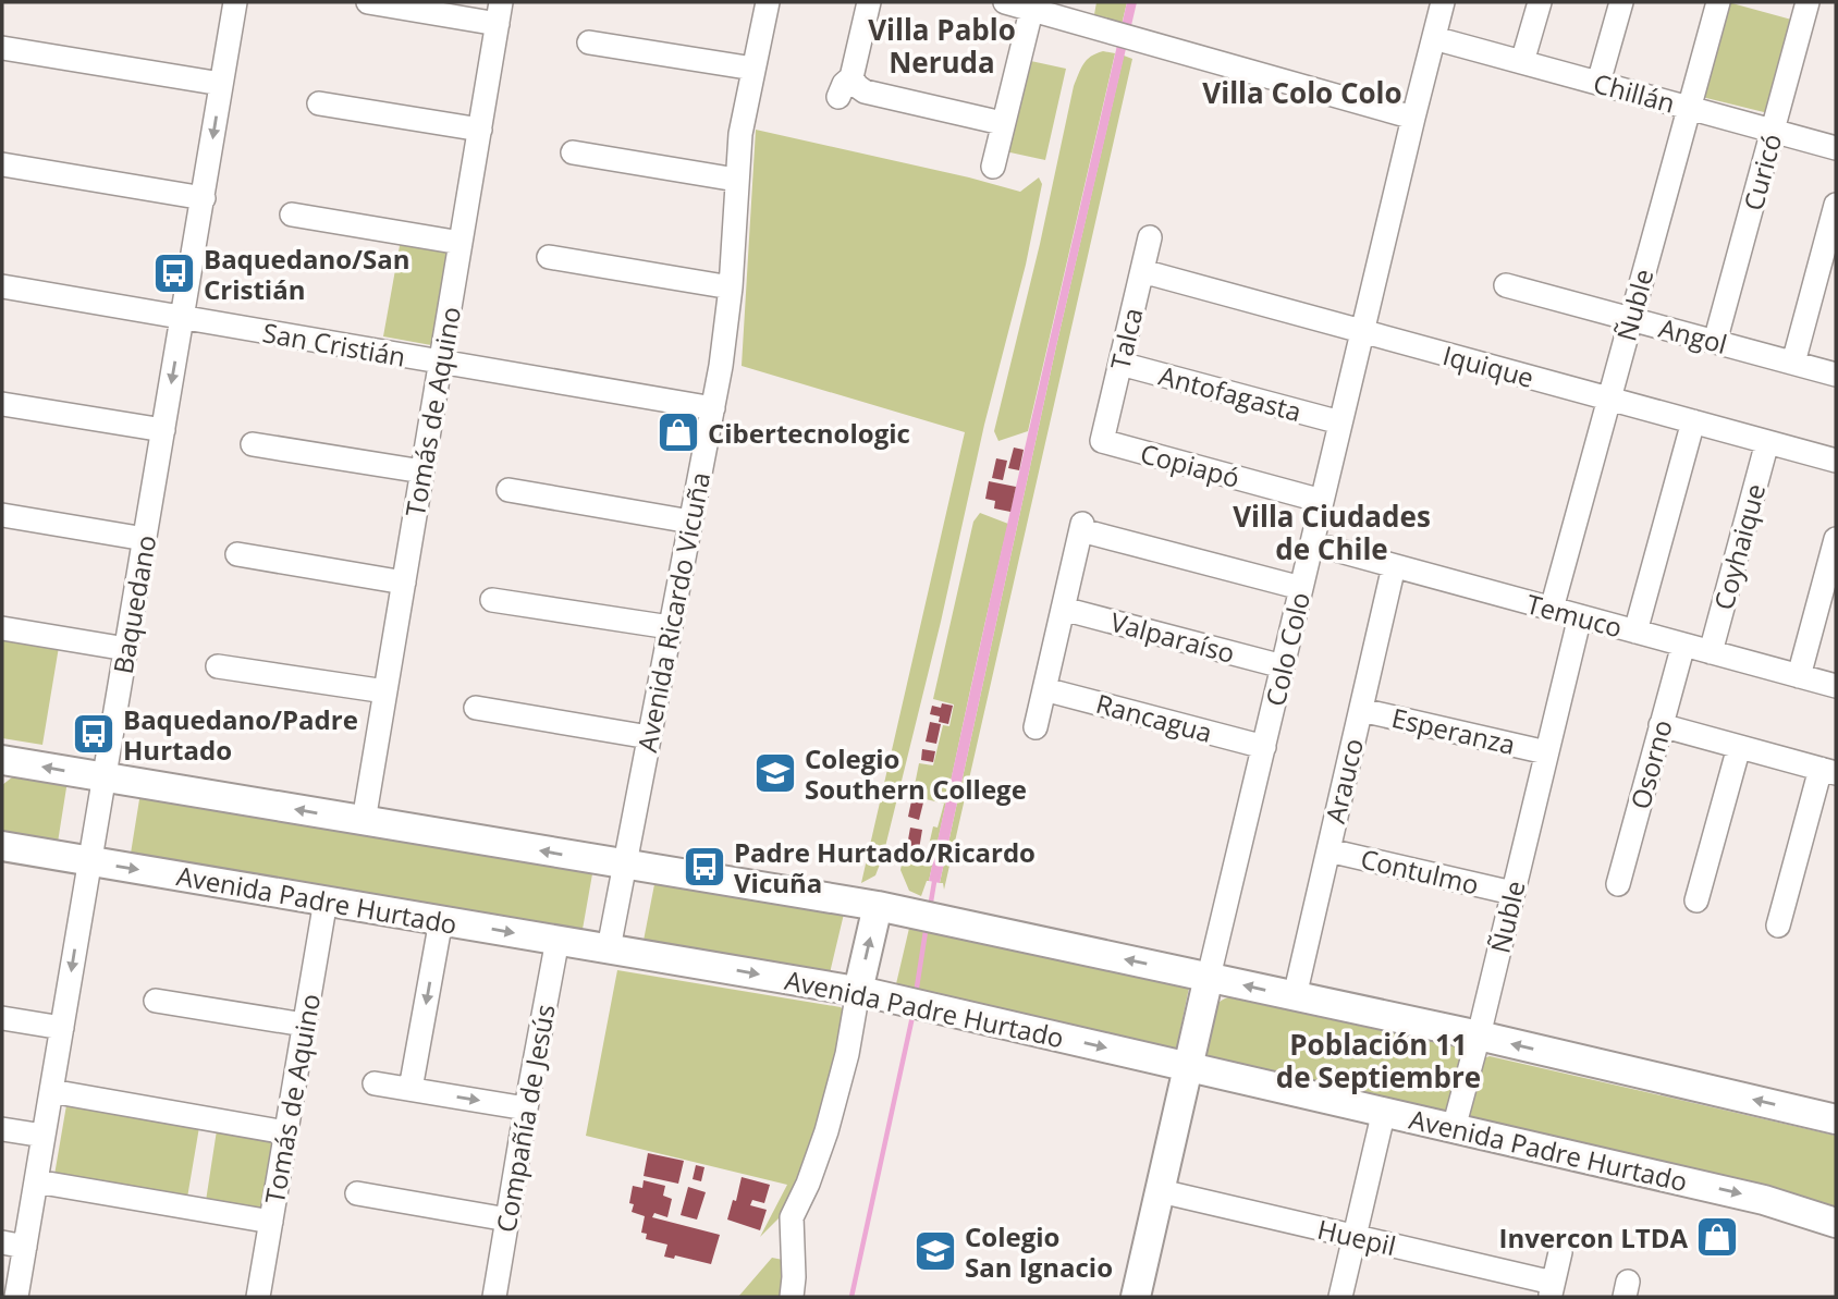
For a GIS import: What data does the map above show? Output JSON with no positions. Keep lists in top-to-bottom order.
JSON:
{
  "streets": {
    "main road": ["Colo Colo", "Avenida Padre Hurtado"],
    "street": [
      "Chillán",
      "Curicó",
      "Ñuble",
      "Angol",
      "Talca",
      "San Cristián",
      "Iquique",
      "Antofagasta",
      "Tomás de Aquino",
      "Copiapó",
      "Coyhaique",
      "Baquedano",
      "Avenida Ricardo Vicuña",
      "Temuco",
      "Valparaíso",
      "Rancagua",
      "Esperanza",
      "Osorno",
      "Arauco",
      "Contulmo",
      "Compañía de Jesús",
      "Huepil"
    ]
  },
  "crossings": [
    ["Chillán", "Curicó"],
    ["Chillán", "Ñuble"],
    ["Chillán", "Colo Colo"],
    ["Curicó", "Angol"],
    ["Ñuble", "Angol"],
    ["Ñuble", "Iquique"],
    ["Ñuble", "Temuco"],
    ["Ñuble", "Esperanza"],
    ["Ñuble", "Contulmo"],
    ["Ñuble", "Avenida Padre Hurtado"],
    ["Talca", "Iquique"],
    ["Talca", "Antofagasta"],
    ["Talca", "Copiapó"],
    ["San Cristián", "Tomás de Aquino"],
    ["San Cristián", "Baquedano"],
    ["San Cristián", "Avenida Ricardo Vicuña"],
    ["Iquique", "Coyhaique"],
    ["Iquique", "Colo Colo"],
    ["Antofagasta", "Colo Colo"],
    ["Tomás de Aquino", "Avenida Padre Hurtado"],
    ["Copiapó", "Colo Colo"],
    ["Coyhaique", "Temuco"],
    ["Baquedano", "Avenida Padre Hurtado"],
    ["Avenida Ricardo Vicuña", "Avenida Padre Hurtado"],
    ["Temuco", "Colo Colo"],
    ["Temuco", "Osorno"],
    ["Temuco", "Arauco"],
    ["Valparaíso", "Colo Colo"],
    ["Colo Colo", "Rancagua"],
    ["Colo Colo", "Avenida Padre Hurtado"],
    ["Colo Colo", "Huepil"],
    ["Esperanza", "Arauco"],
    ["Arauco", "Contulmo"],
    ["Avenida Padre Hurtado", "Compañía de Jesús"]
  ],
  "districts": [
    "Villa Pablo Neruda",
    "Villa Colo Colo",
    "Villa Ciudades de Chile",
    "Población 11 de Septiembre"
  ],
  "places": {
    "bus stop": ["Baquedano/San Cristián", "Baquedano/Padre Hurtado", "Padre Hurtado/Ricardo Vicuña"],
    "shop": ["Cibertecnologic", "Invercon LTDA"],
    "school or university": ["Colegio Southern College", "Colegio San Ignacio"]
  }
}
